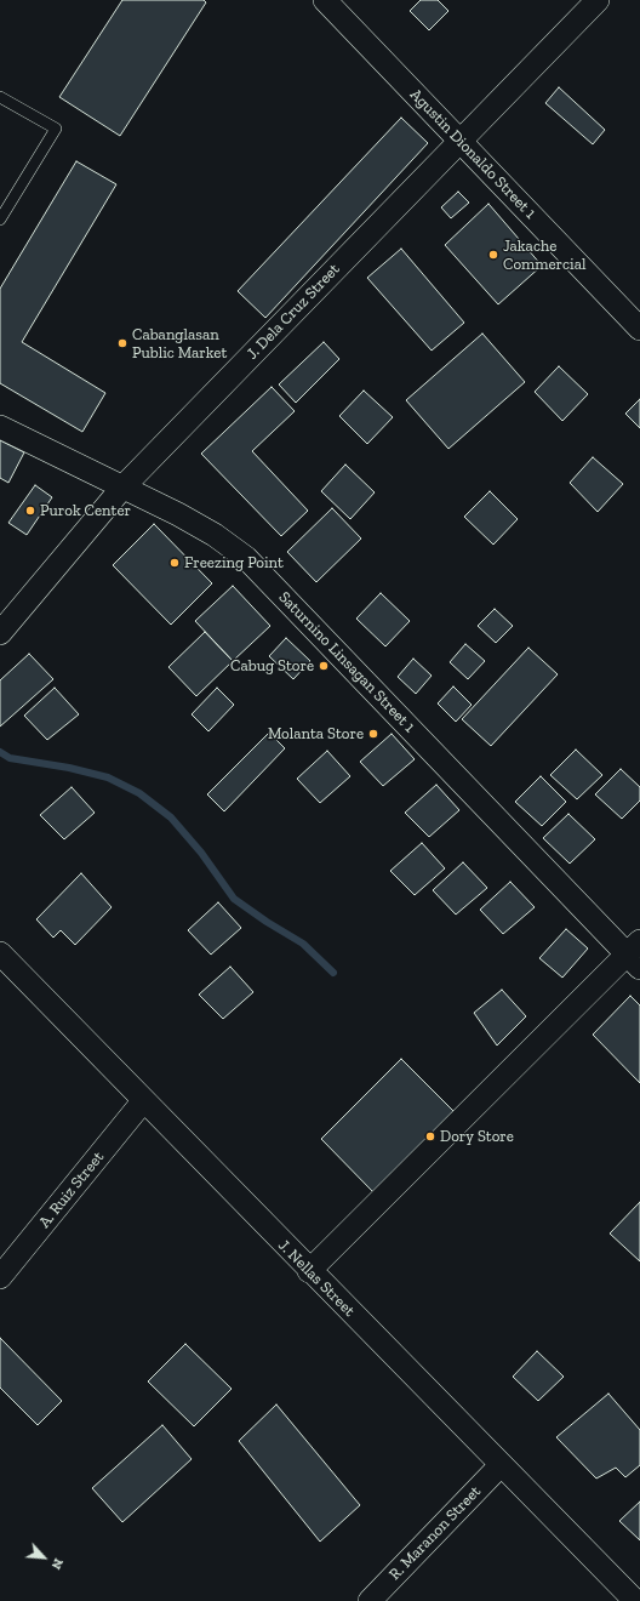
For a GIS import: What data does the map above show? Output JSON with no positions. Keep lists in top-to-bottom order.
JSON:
{
  "streets": {
    "street": [
      "Agustin Dionaldo Street 1",
      "J. Dela Cruz Street",
      "Saturnino Linsagan Street 1",
      "A. Ruiz Street",
      "J. Nellas Street",
      "R. Maranon Street"
    ]
  },
  "crossings": [
    ["Agustin Dionaldo Street 1", "J. Dela Cruz Street"],
    ["J. Dela Cruz Street", "Saturnino Linsagan Street 1"],
    ["A. Ruiz Street", "J. Nellas Street"],
    ["J. Nellas Street", "R. Maranon Street"]
  ],
  "places": [
    "Jakache Commercial",
    "Cabanglasan Public Market",
    "Purok Center",
    "Freezing Point",
    "Cabug Store",
    "Molanta Store",
    "Dory Store"
  ],
  "north": "bottom right"
}
